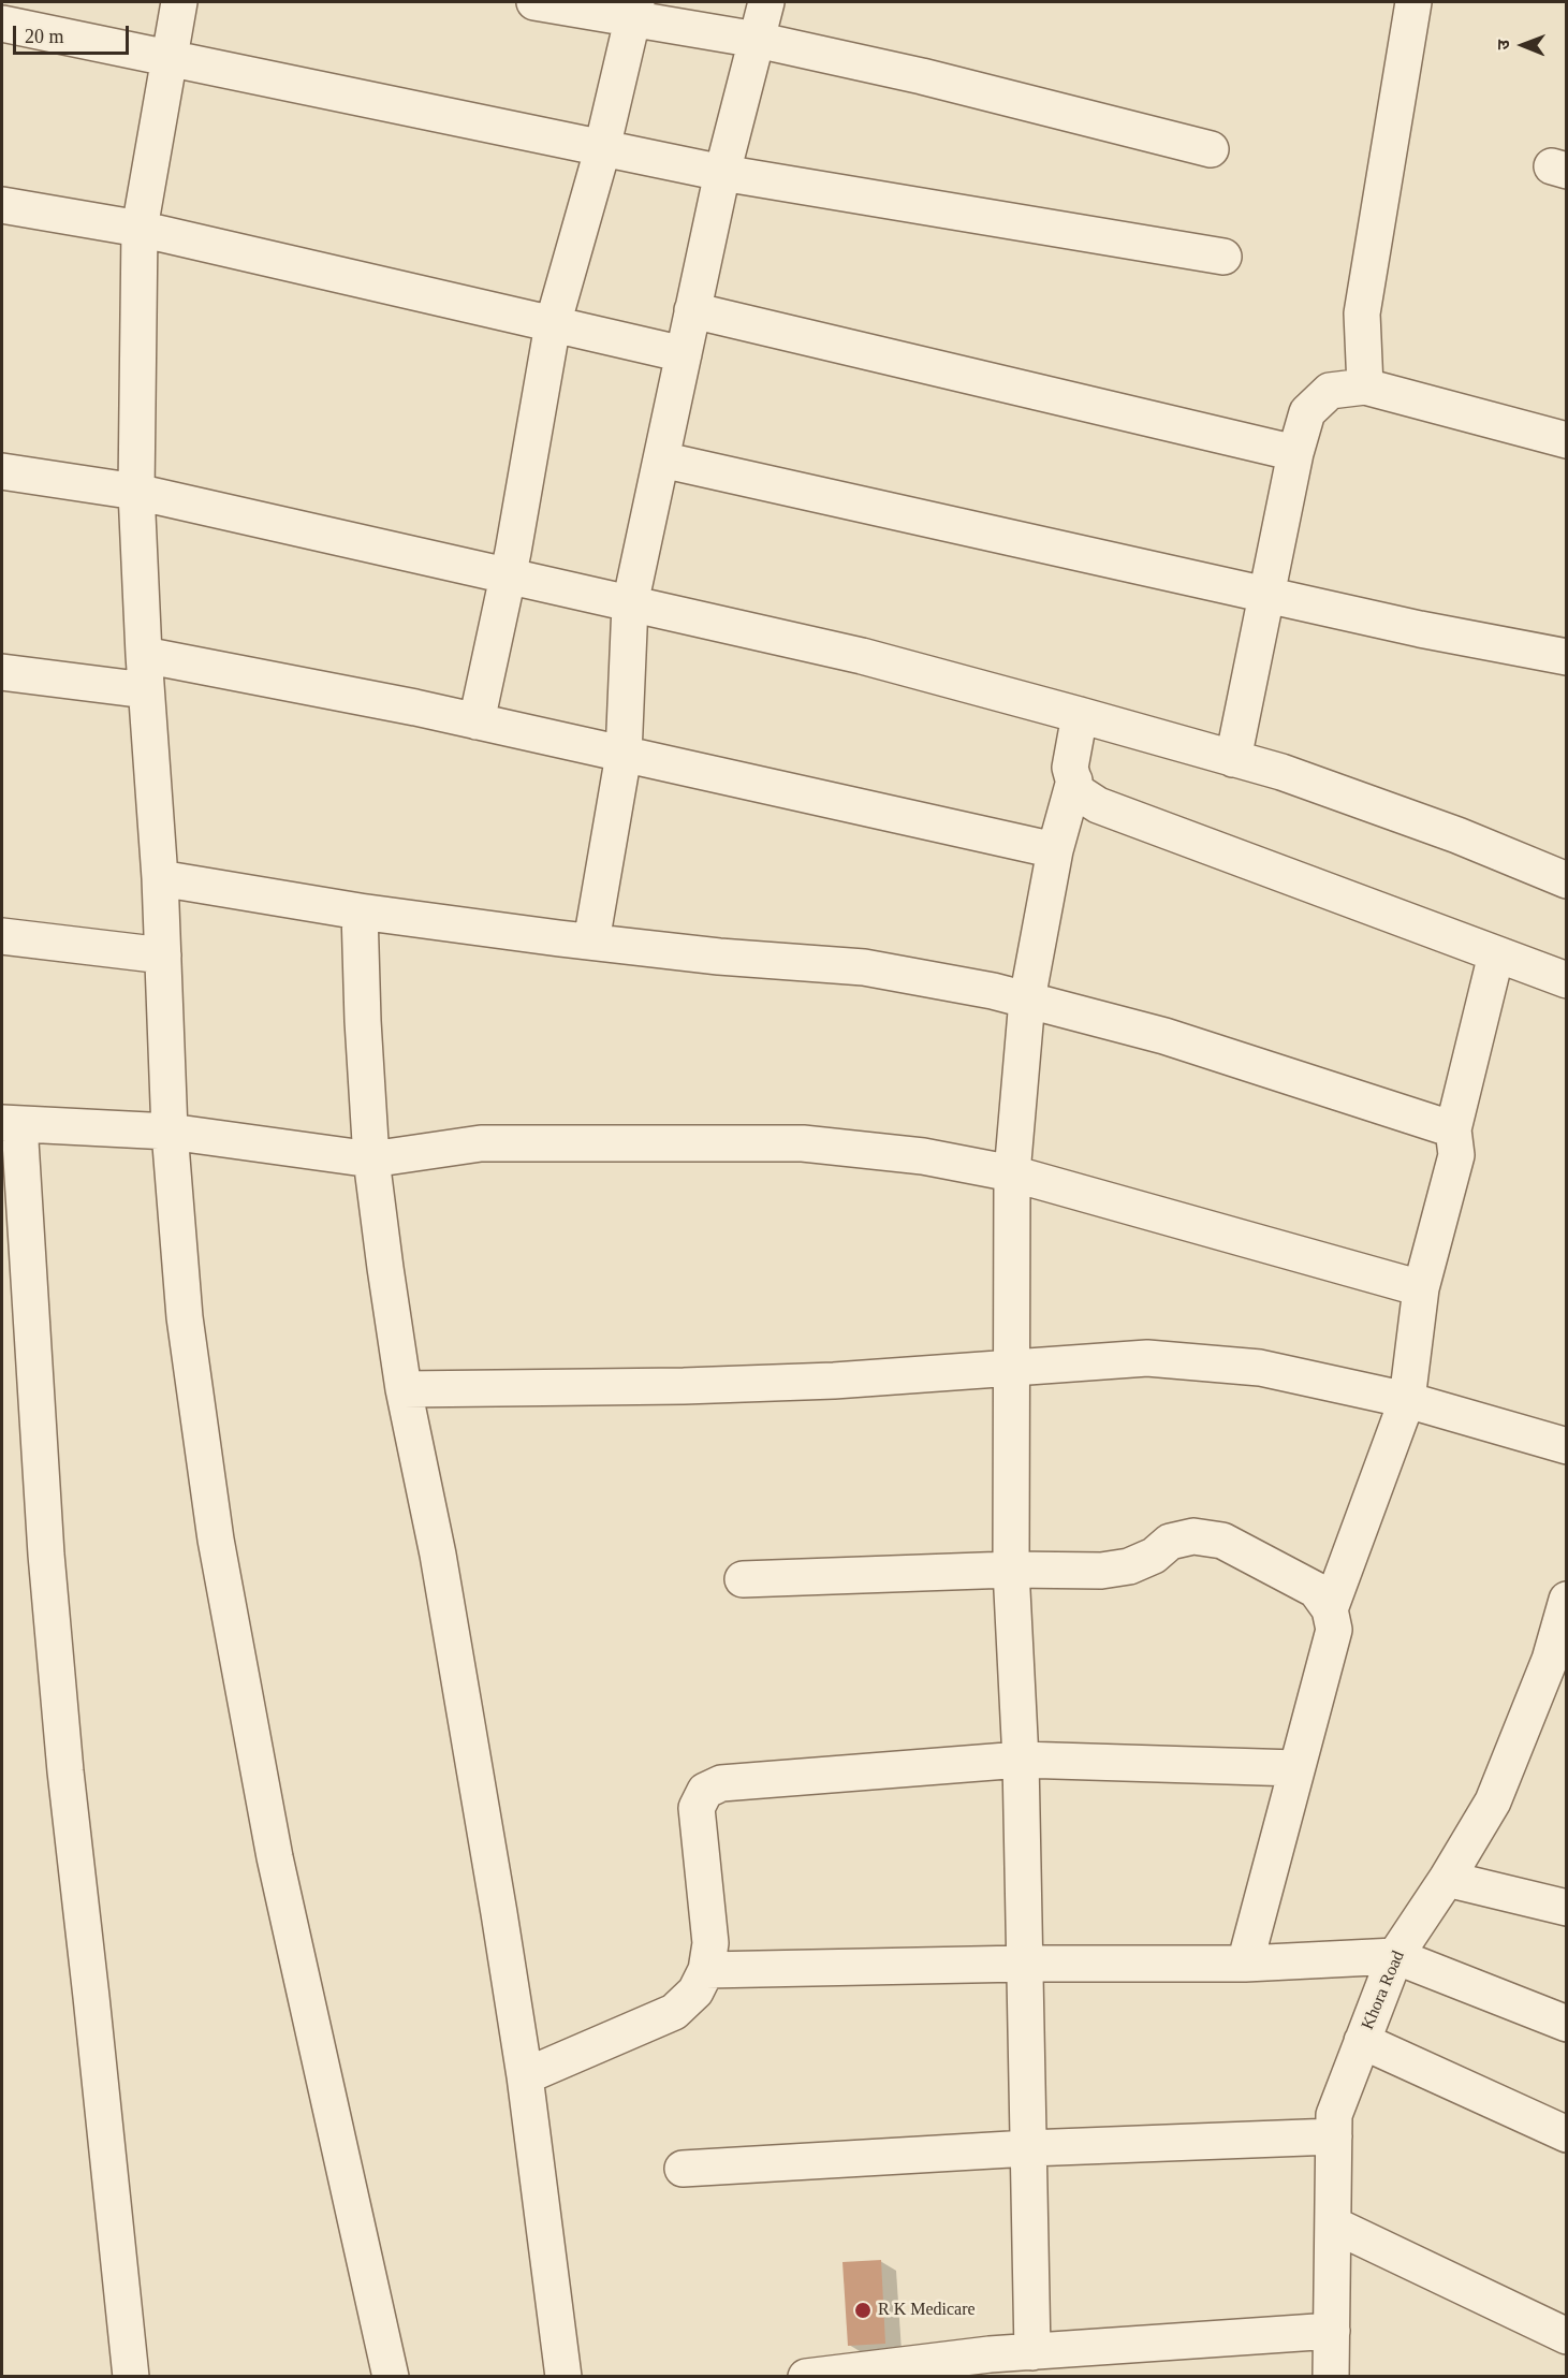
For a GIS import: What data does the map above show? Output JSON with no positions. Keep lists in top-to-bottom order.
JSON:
{
  "streets": {
    "street": ["Khora Road"]
  },
  "places": ["R K Medicare"],
  "scale_bar": "20 m",
  "north": "left"
}
